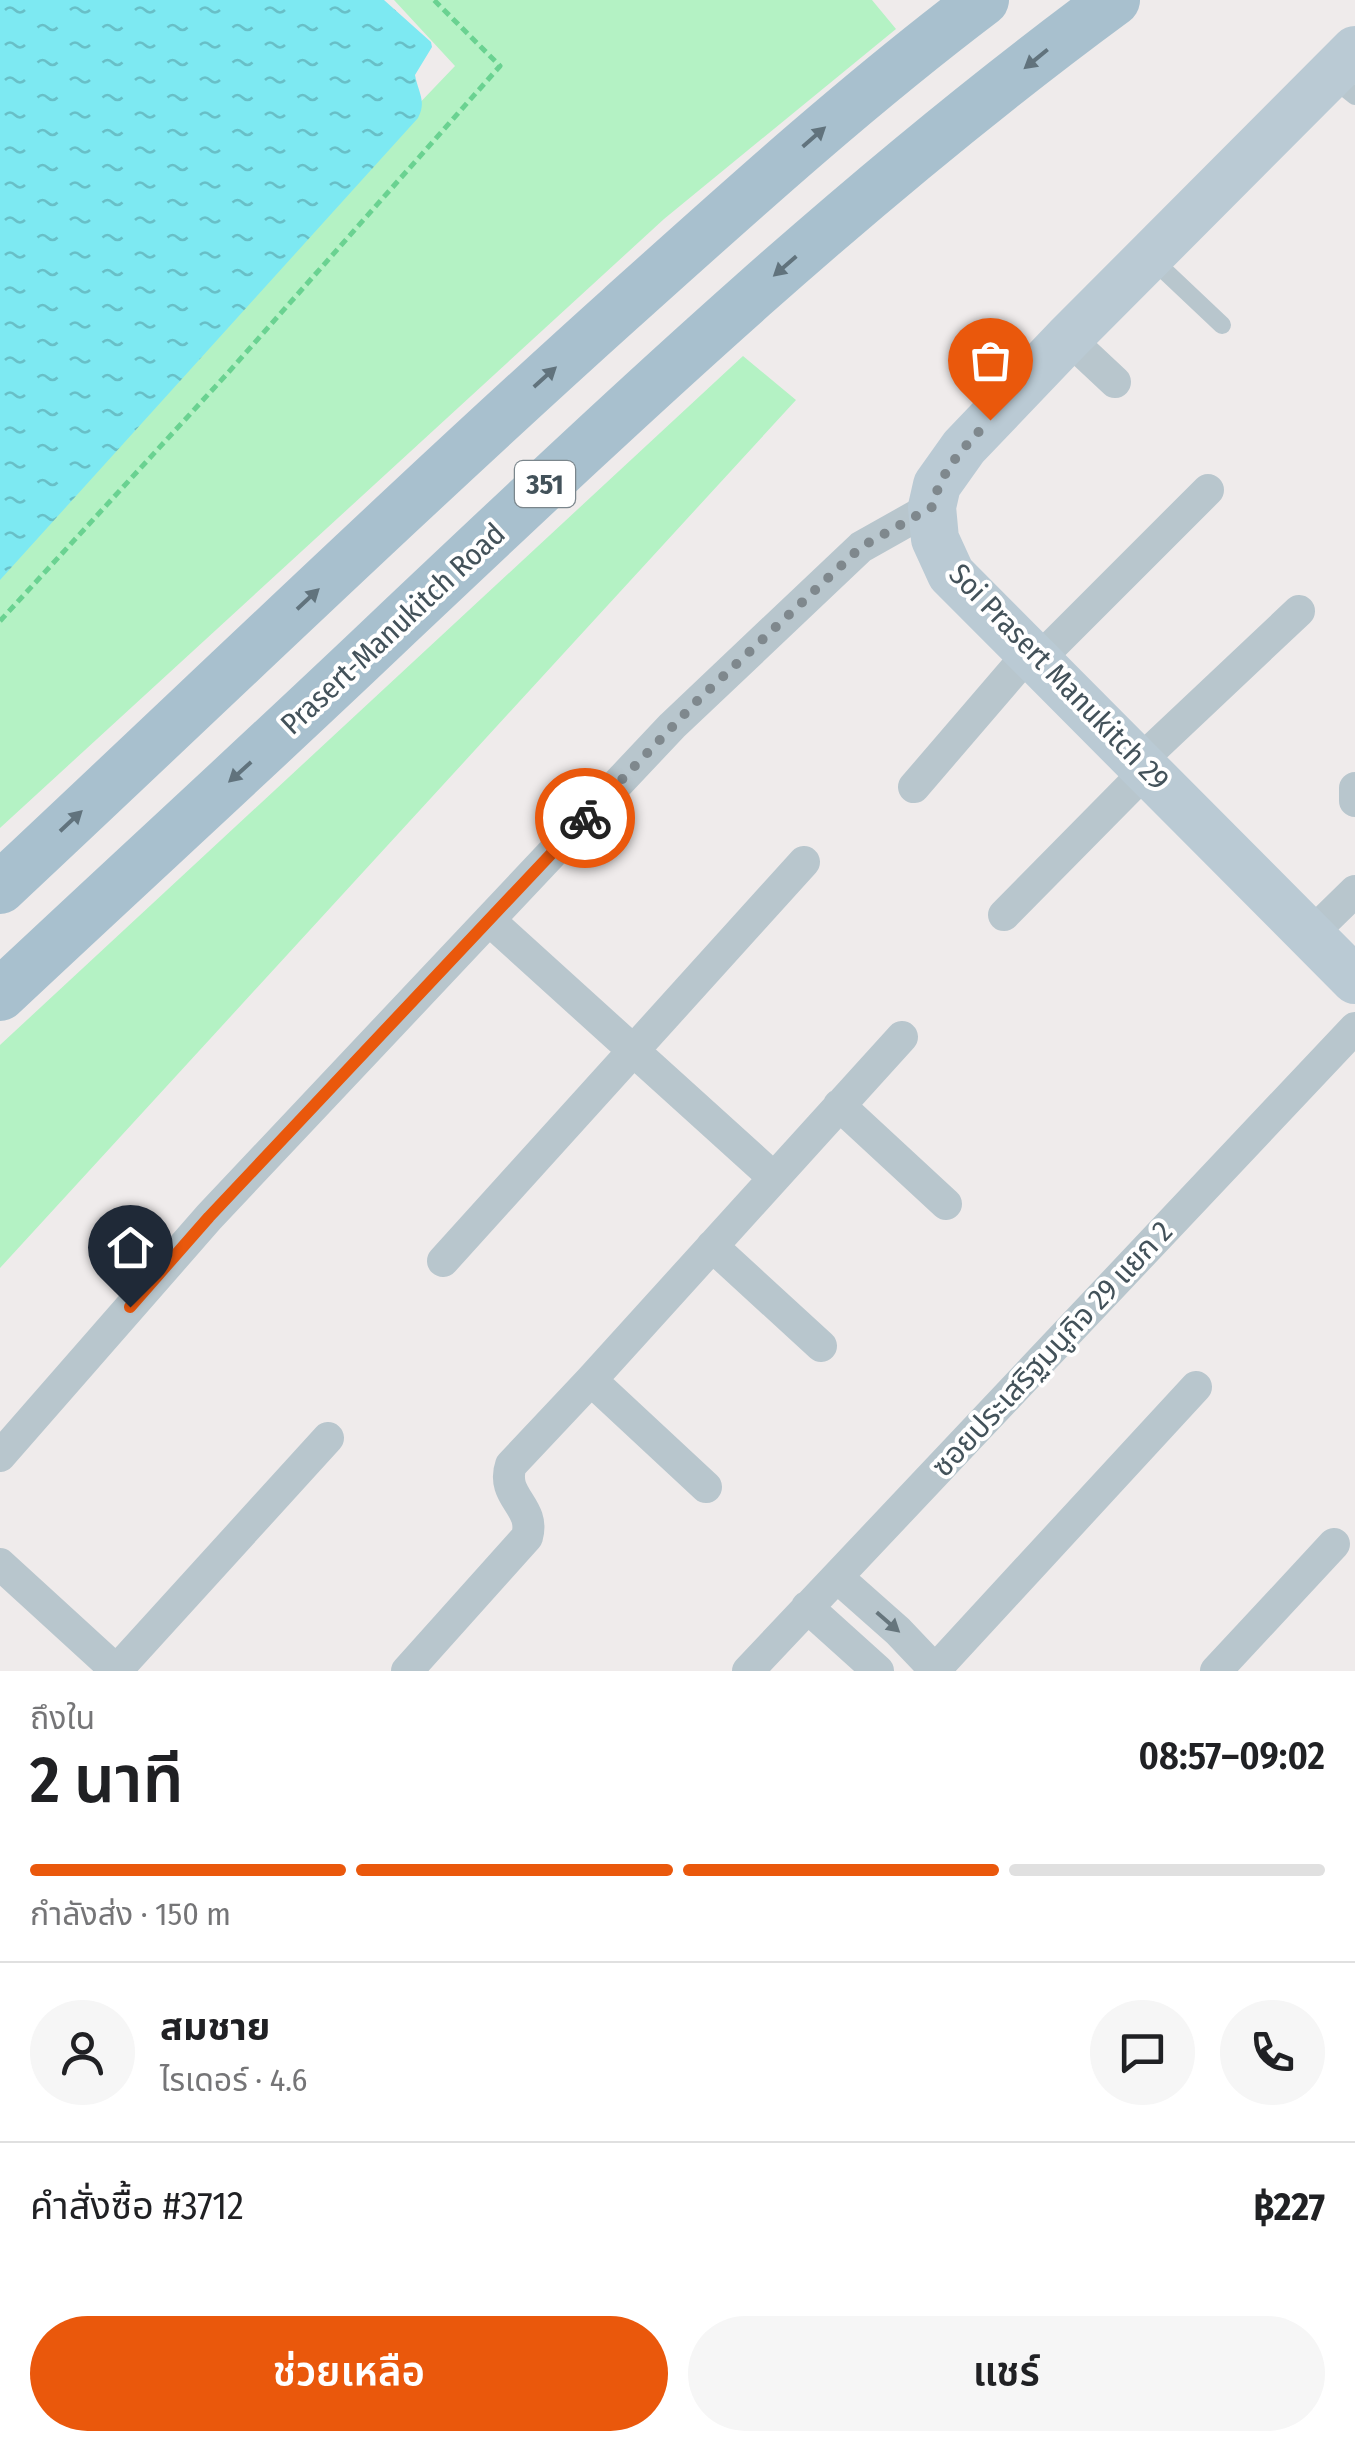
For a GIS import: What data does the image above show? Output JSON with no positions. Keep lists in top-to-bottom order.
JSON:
{
  "streets": {
    "main road": ["351", "Prasert-Manukitch Road"],
    "street": ["Soi Prasert Manukitch 29", "ซอยประเสริฐมนูกิจ 29 แยก 2"]
  },
  "page": {
    "heading": ["2 นาที", "ถึงใน", "08:57–09:02"],
    "panel": [
      "สมชาย",
      "ไรเดอร์ · 4.6",
      "คำสั่งซื้อ #3712",
      "฿227"
    ],
    "bar": "กำลังส่ง · 150 m",
    "buttons": ["ช่วยเหลือ", "แชร์"]
  }
}
